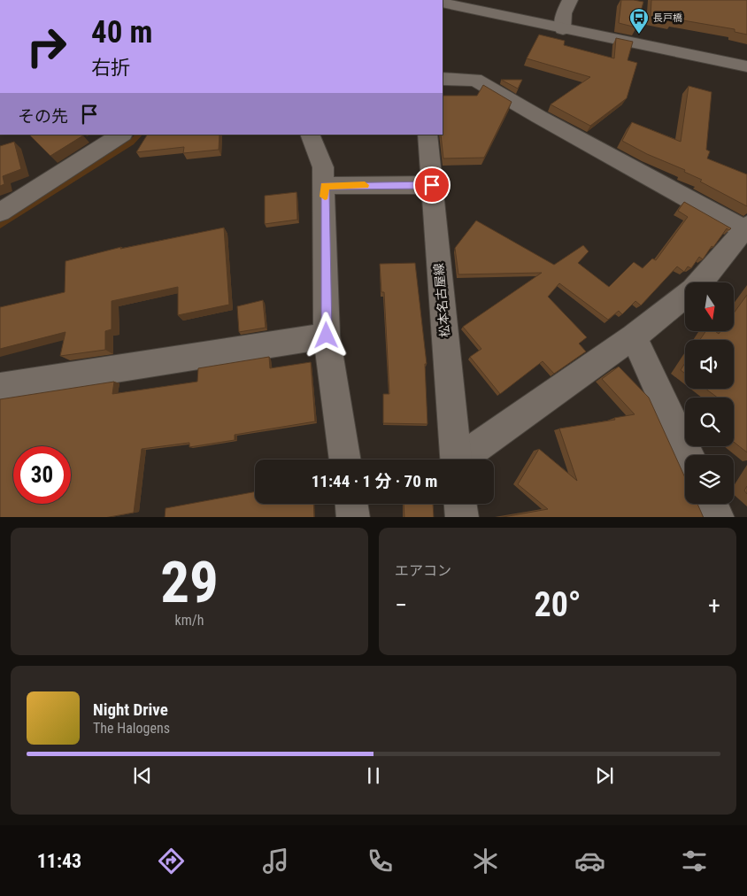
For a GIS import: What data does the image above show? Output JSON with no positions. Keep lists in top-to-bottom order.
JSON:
{
  "streets": {
    "street": ["松本名古屋線"]
  },
  "places": {
    "bus stop": ["長戸橋"]
  },
  "north": "bottom",
  "page": {
    "turn": ["40 m", "右折"],
    "then": "その先",
    "limit": "30",
    "trip": "11:44 · 1 分 · 70 m",
    "tile": [
      ["29", "km/h"],
      "エアコン"
    ],
    "heat": ["−", "20°", "+"],
    "song": ["Night Drive", "The Halogens"],
    "tabs": "11:43"
  }
}
